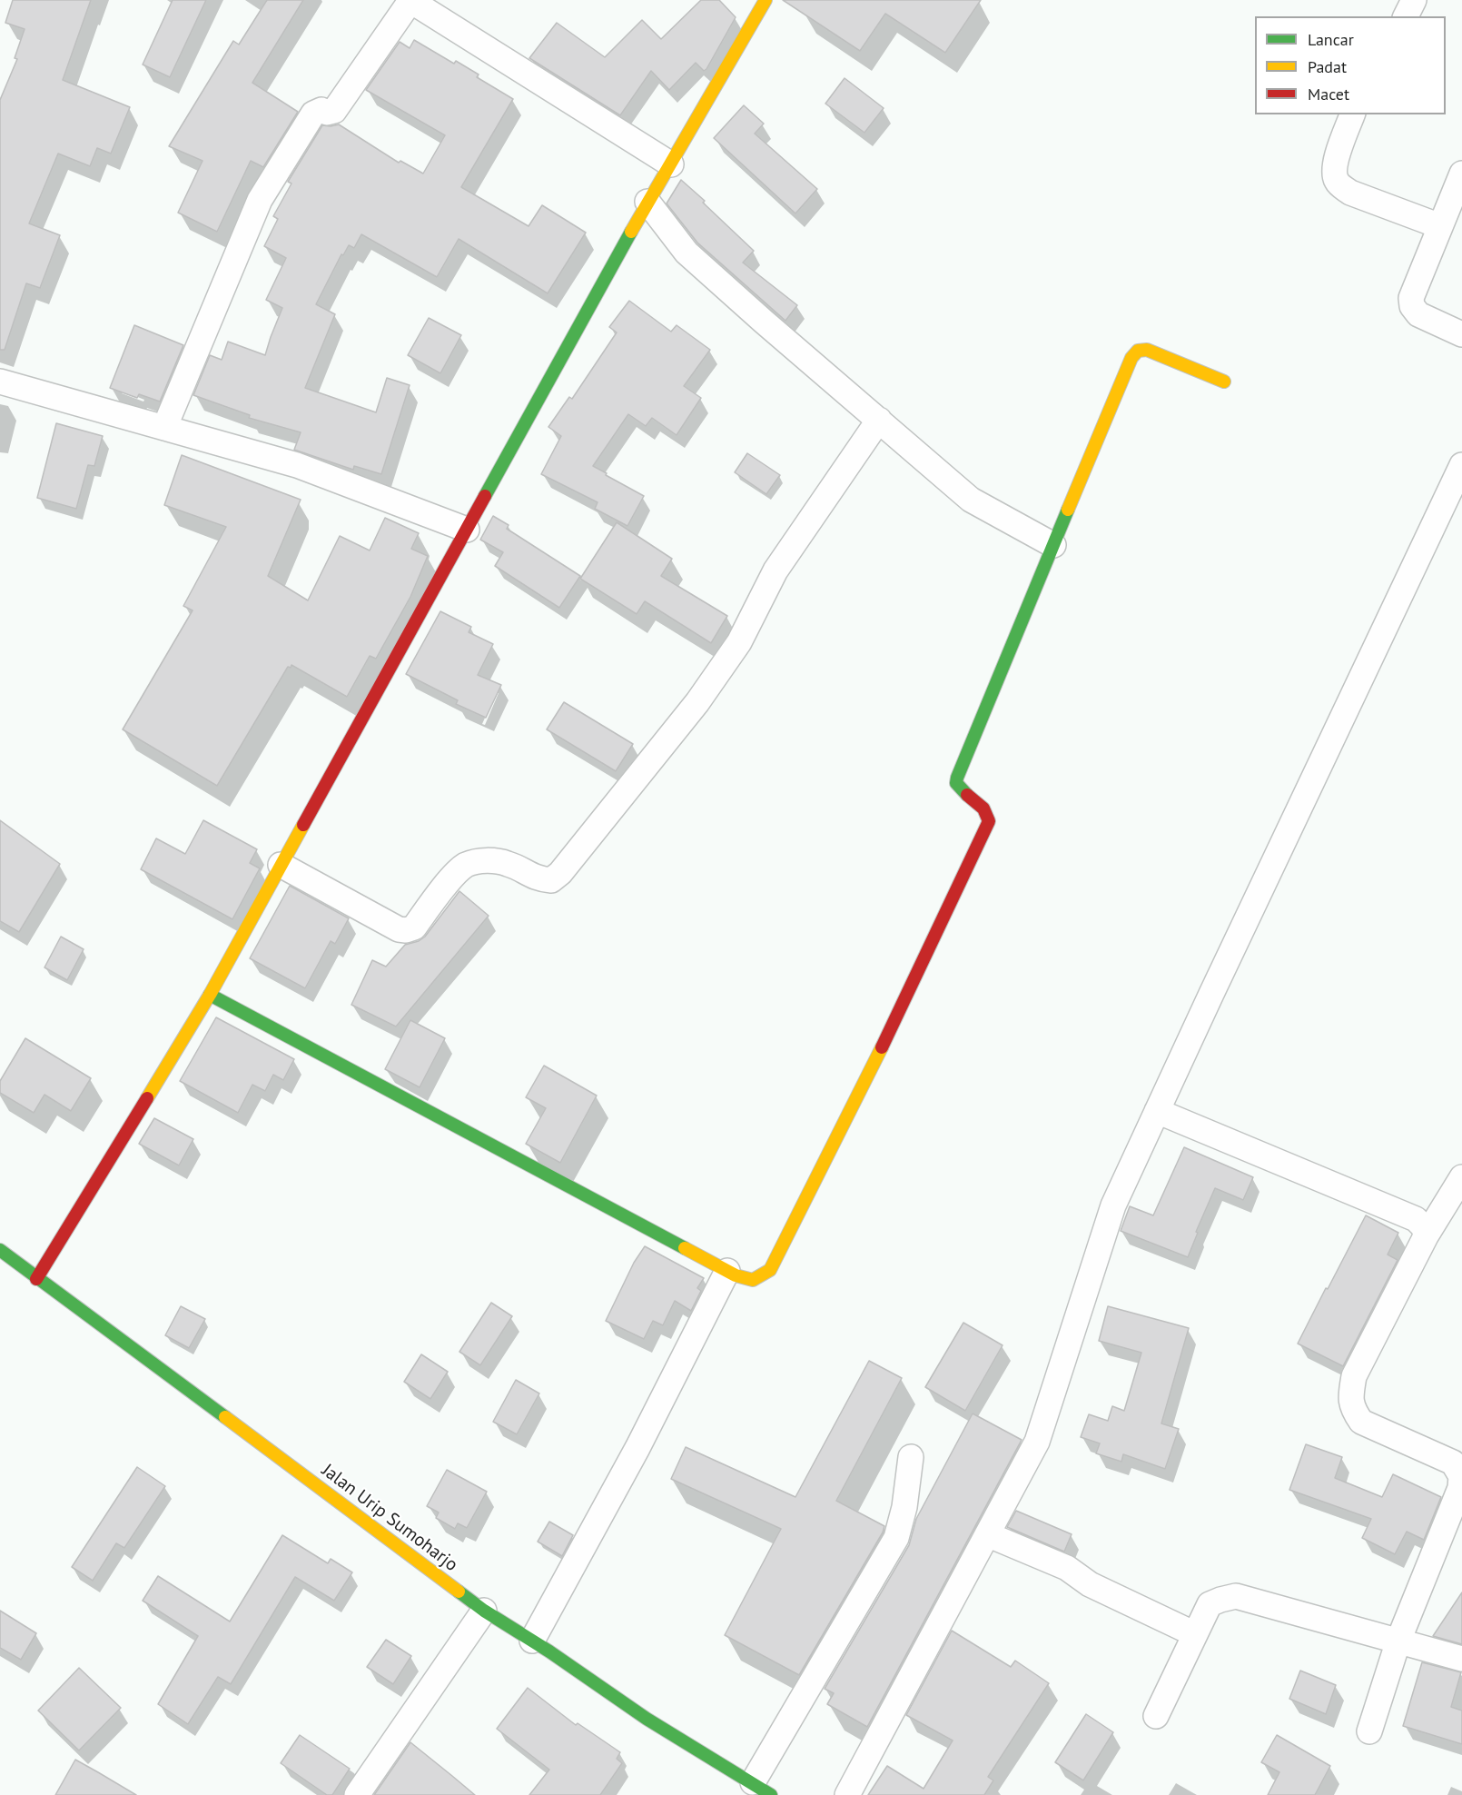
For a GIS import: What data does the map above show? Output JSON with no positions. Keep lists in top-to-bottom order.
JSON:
{
  "streets": {
    "street": ["Jalan Urip Sumoharjo"]
  },
  "legend": ["Lancar", "Padat", "Macet"]
}
